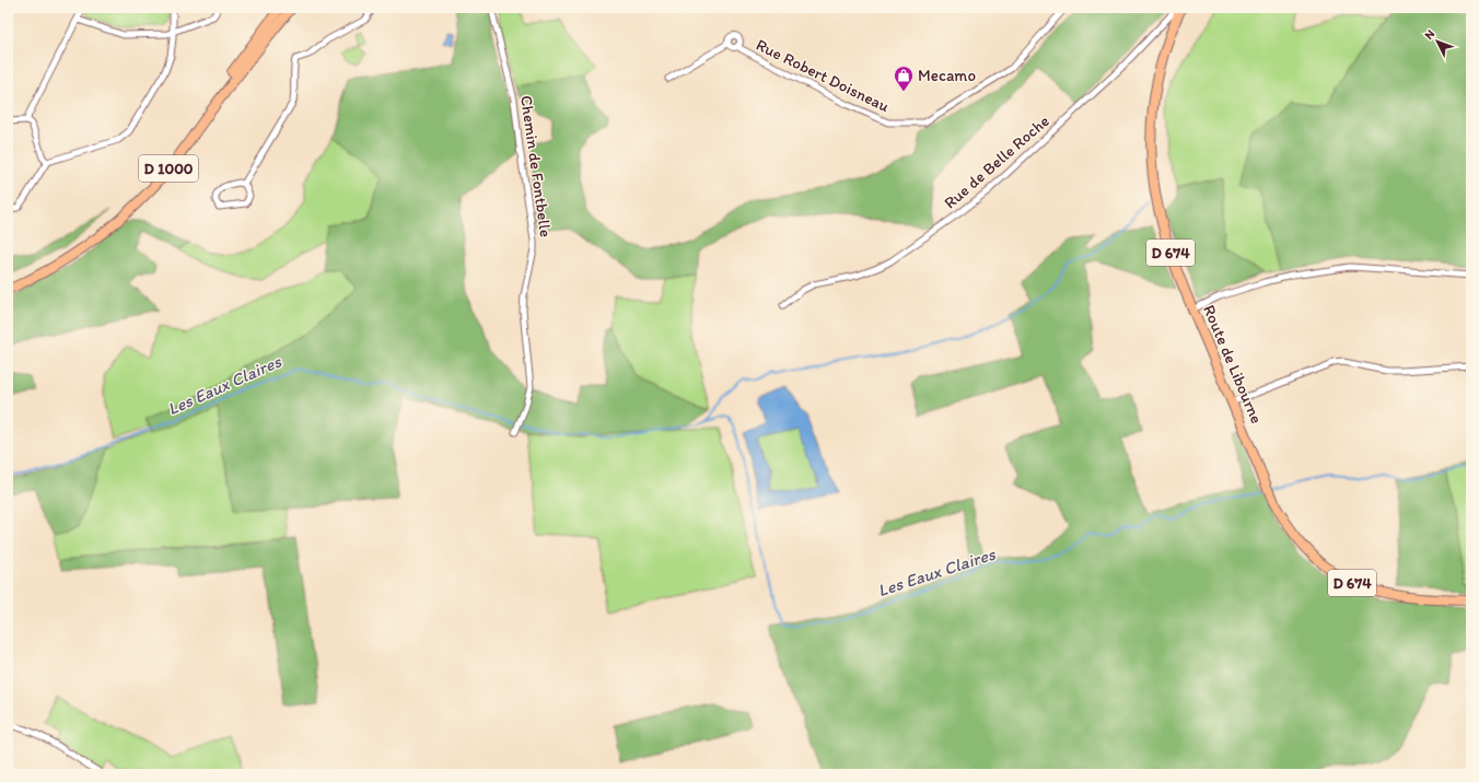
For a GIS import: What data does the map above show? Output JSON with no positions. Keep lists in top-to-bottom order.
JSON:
{
  "streets": {
    "main road": ["D 1000", "D 674", "Route de Libourne"],
    "street": ["Rue Robert Doisneau", "Rue de Belle Roche", "Chemin de Fontbelle"]
  },
  "crossings": [
    ["Rue de Belle Roche", "Route de Libourne"]
  ],
  "water": ["Les Eaux Claires"],
  "places": {
    "shop": ["Mecamo"]
  },
  "north": "top left"
}
